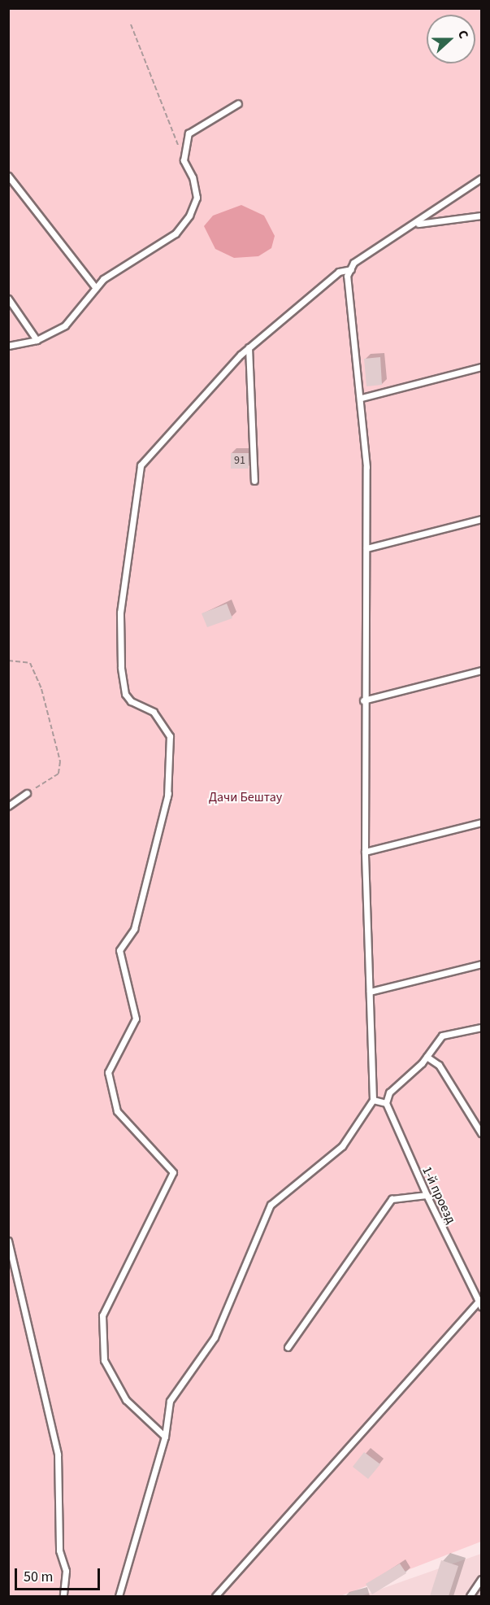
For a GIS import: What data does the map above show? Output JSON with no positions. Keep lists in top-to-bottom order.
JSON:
{
  "streets": {
    "lane": ["1-й проезд"]
  },
  "parks": ["Дачи Бештау"],
  "house_numbers": ["91"],
  "scale_bar": "50 m",
  "north": "right"
}
